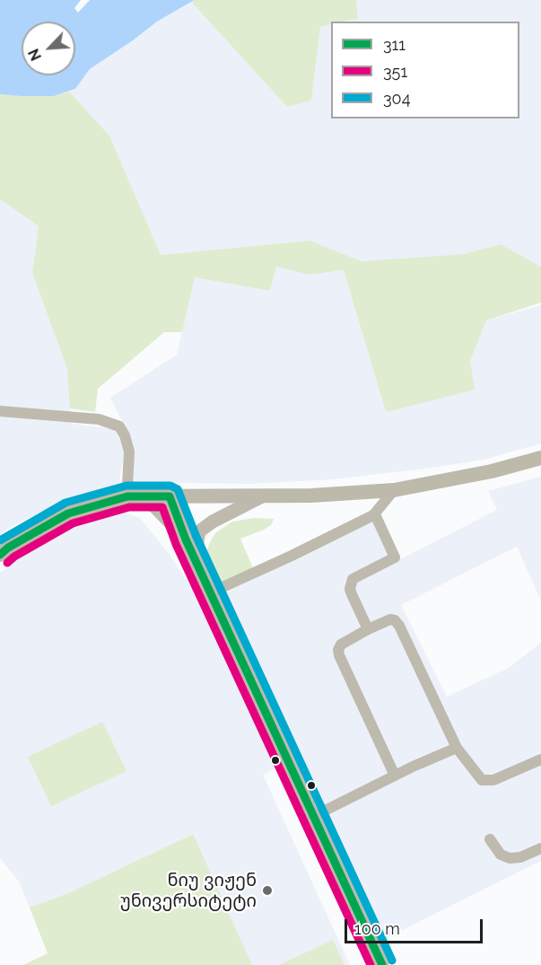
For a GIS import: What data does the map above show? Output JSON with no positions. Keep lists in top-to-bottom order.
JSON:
{
  "places": ["ნიუ ვიჟენ უნივერსიტეტი"],
  "lines": ["transit line 304", "transit line 311", "transit line 351"],
  "legend": ["311", "351", "304"],
  "scale_bar": "100 m",
  "north": "bottom left"
}
